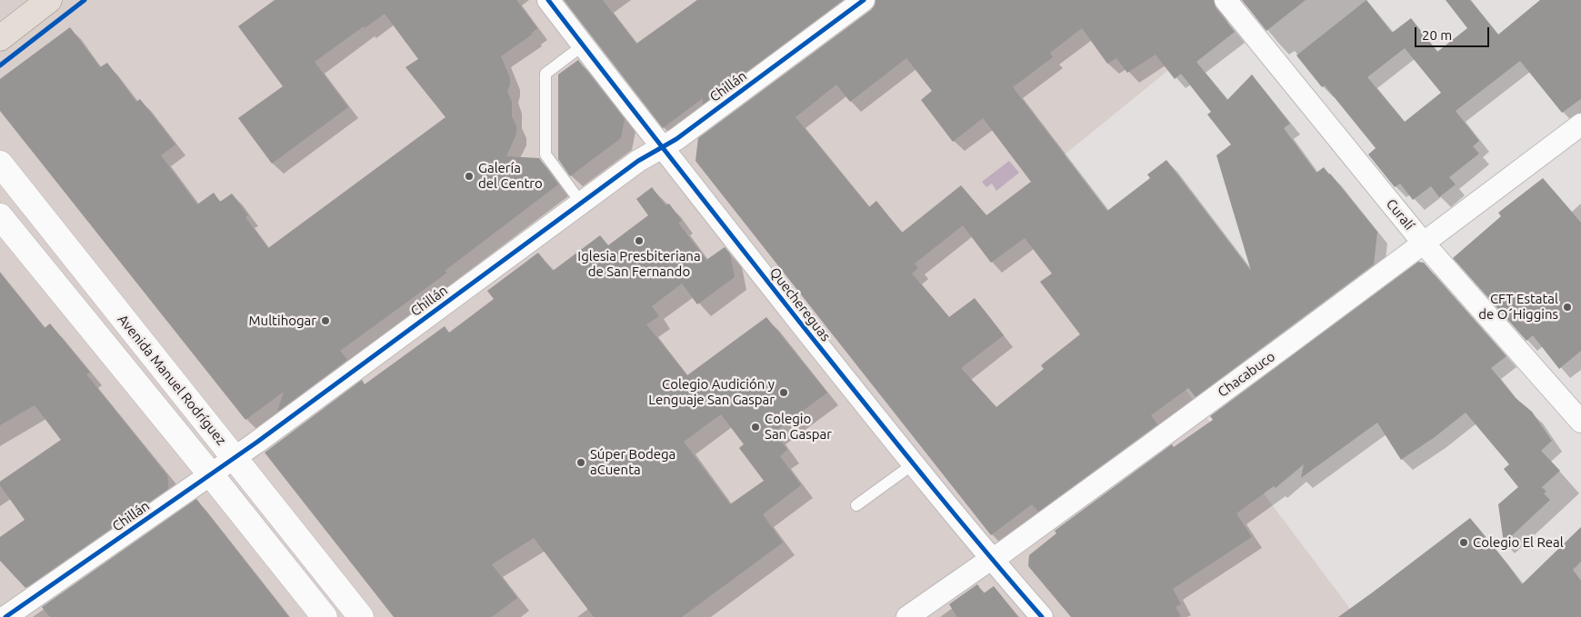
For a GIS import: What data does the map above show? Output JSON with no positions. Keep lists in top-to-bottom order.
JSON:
{
  "streets": {
    "main road": ["Avenida Manuel Rodríguez"],
    "street": [
      "Chillán",
      "Curalí",
      "Quechereguas",
      "Chacabuco"
    ]
  },
  "crossings": [
    ["Chillán", "Quechereguas"],
    ["Chillán", "Avenida Manuel Rodríguez"],
    ["Curalí", "Chacabuco"],
    ["Quechereguas", "Chacabuco"]
  ],
  "places": [
    "Galería del Centro",
    "Iglesia Presbiteriana de San Fernando",
    "CFT Estatal de O´Higgins",
    "Multihogar",
    "Colegio Audición y Lenguaje San Gaspar",
    "Colegio San Gaspar",
    "Súper Bodega aCuenta",
    "Colegio El Real"
  ],
  "scale_bar": "20 m"
}
